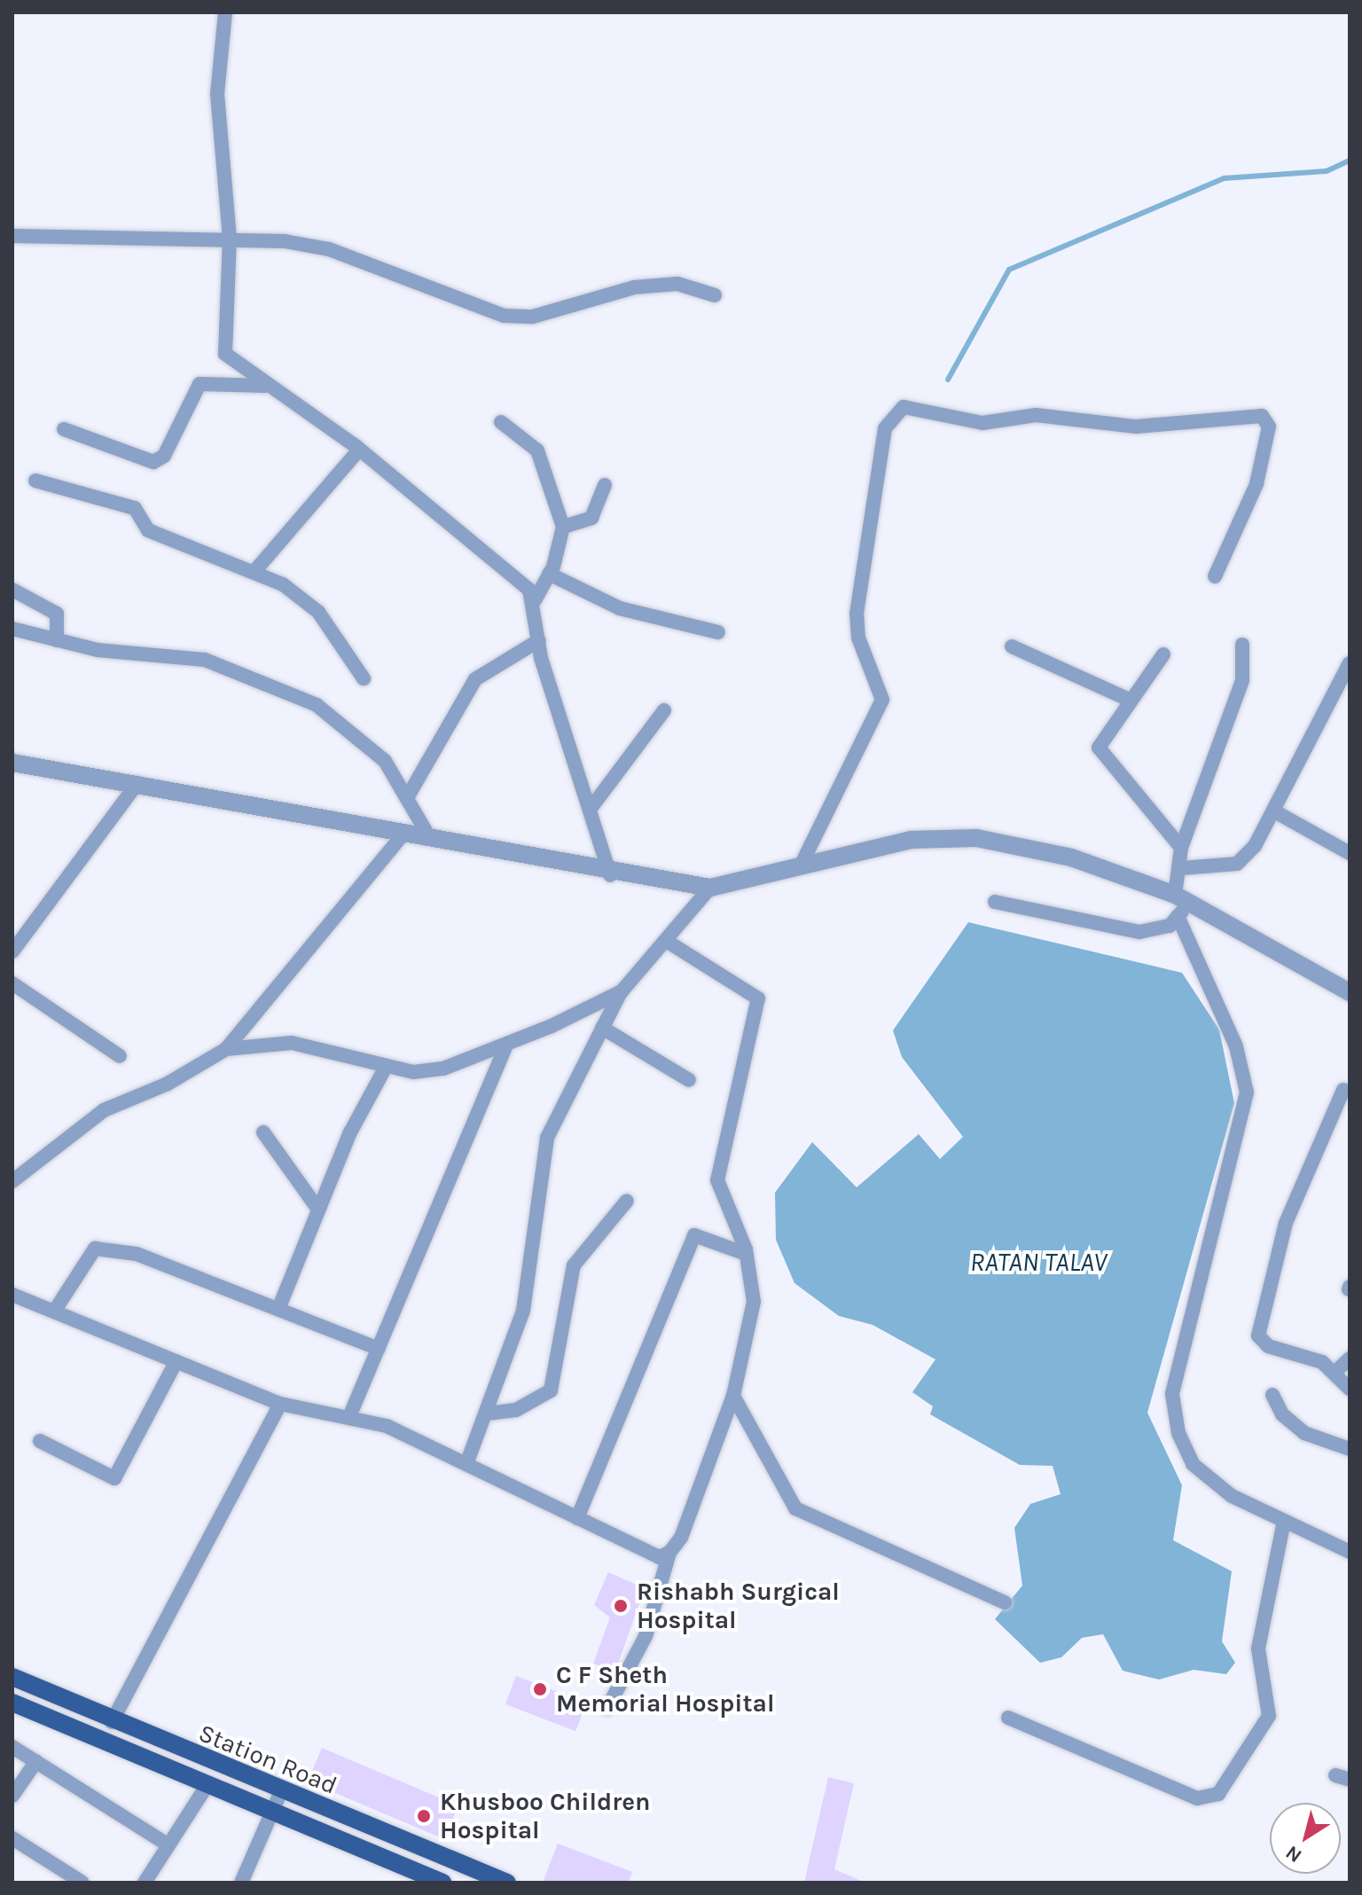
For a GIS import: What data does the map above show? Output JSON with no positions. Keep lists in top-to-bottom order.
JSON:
{
  "streets": {
    "main road": ["Station Road"]
  },
  "water": ["RATAN TALAV"],
  "places": ["Rishabh Surgical Hospital", "C F Sheth Memorial Hospital", "Khusboo Children Hospital"],
  "north": "bottom left"
}
